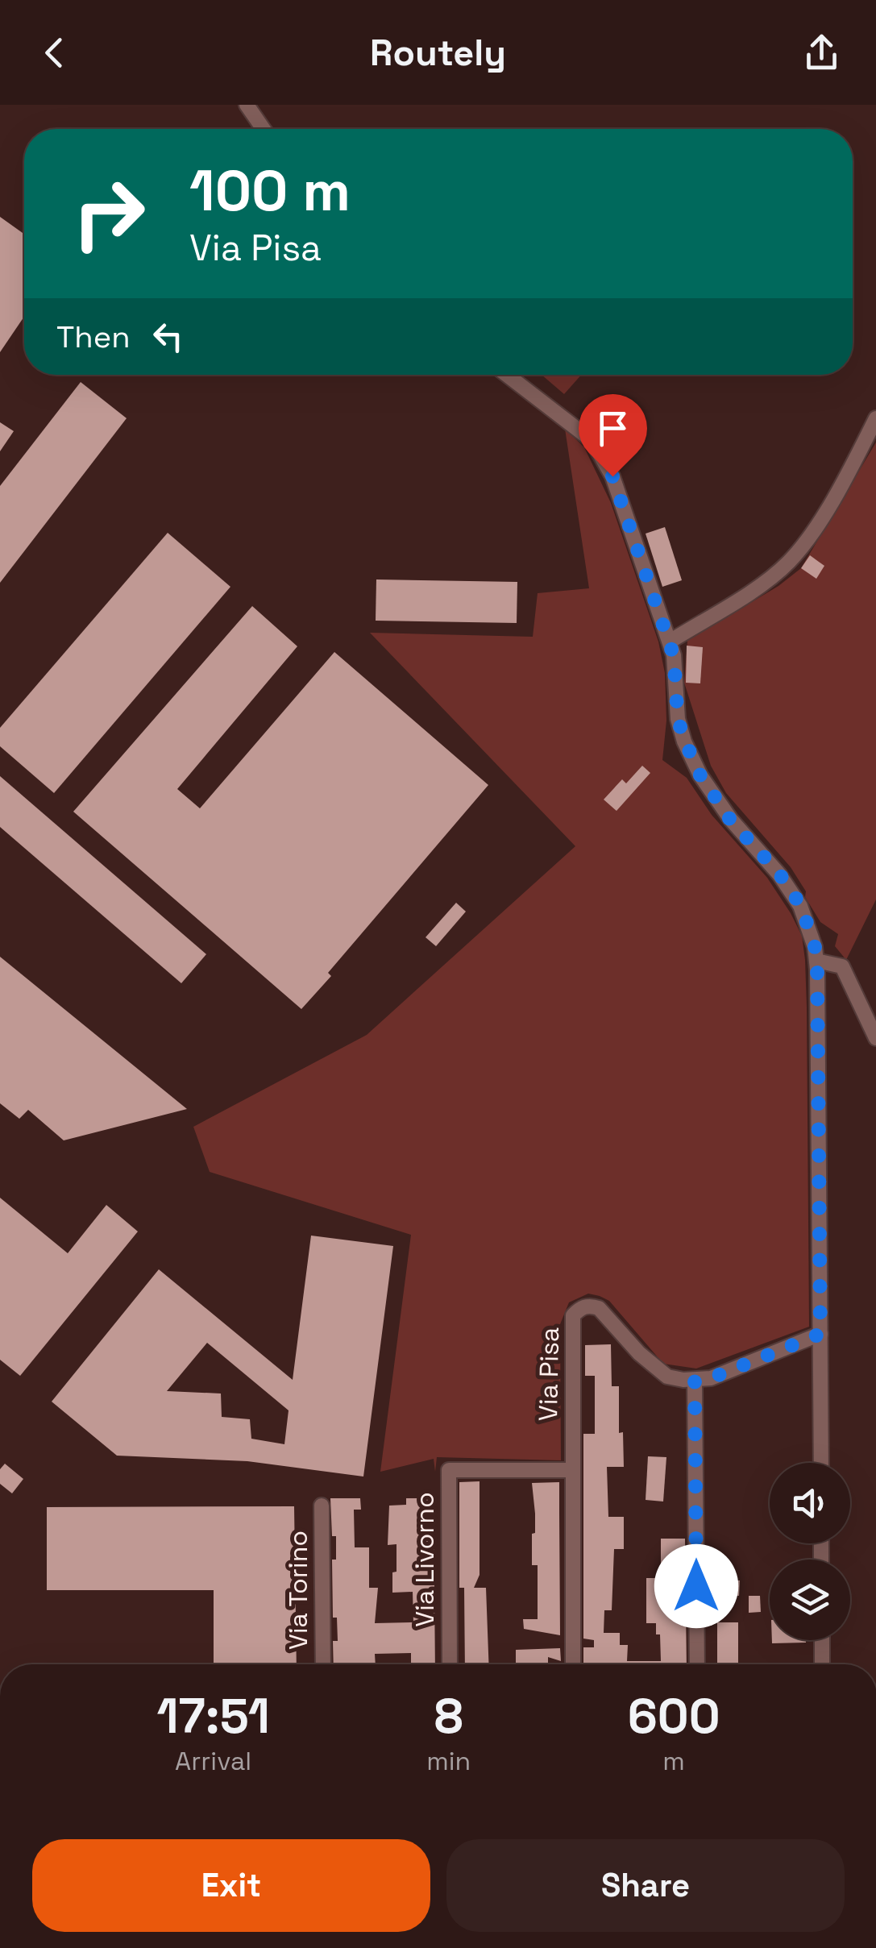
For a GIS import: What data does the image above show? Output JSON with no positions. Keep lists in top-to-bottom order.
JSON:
{
  "streets": {
    "street": ["Via Pisa", "Via Livorno", "Via Torino"]
  },
  "crossings": [
    ["Via Pisa", "Via Livorno"]
  ],
  "page": {
    "header": "Routely",
    "turn": ["100 m", "Via Pisa"],
    "then": "Then",
    "eta": [
      "17:51",
      "Arrival",
      "8",
      "min",
      "600",
      "m"
    ],
    "buttons": ["Exit", "Share"]
  }
}
